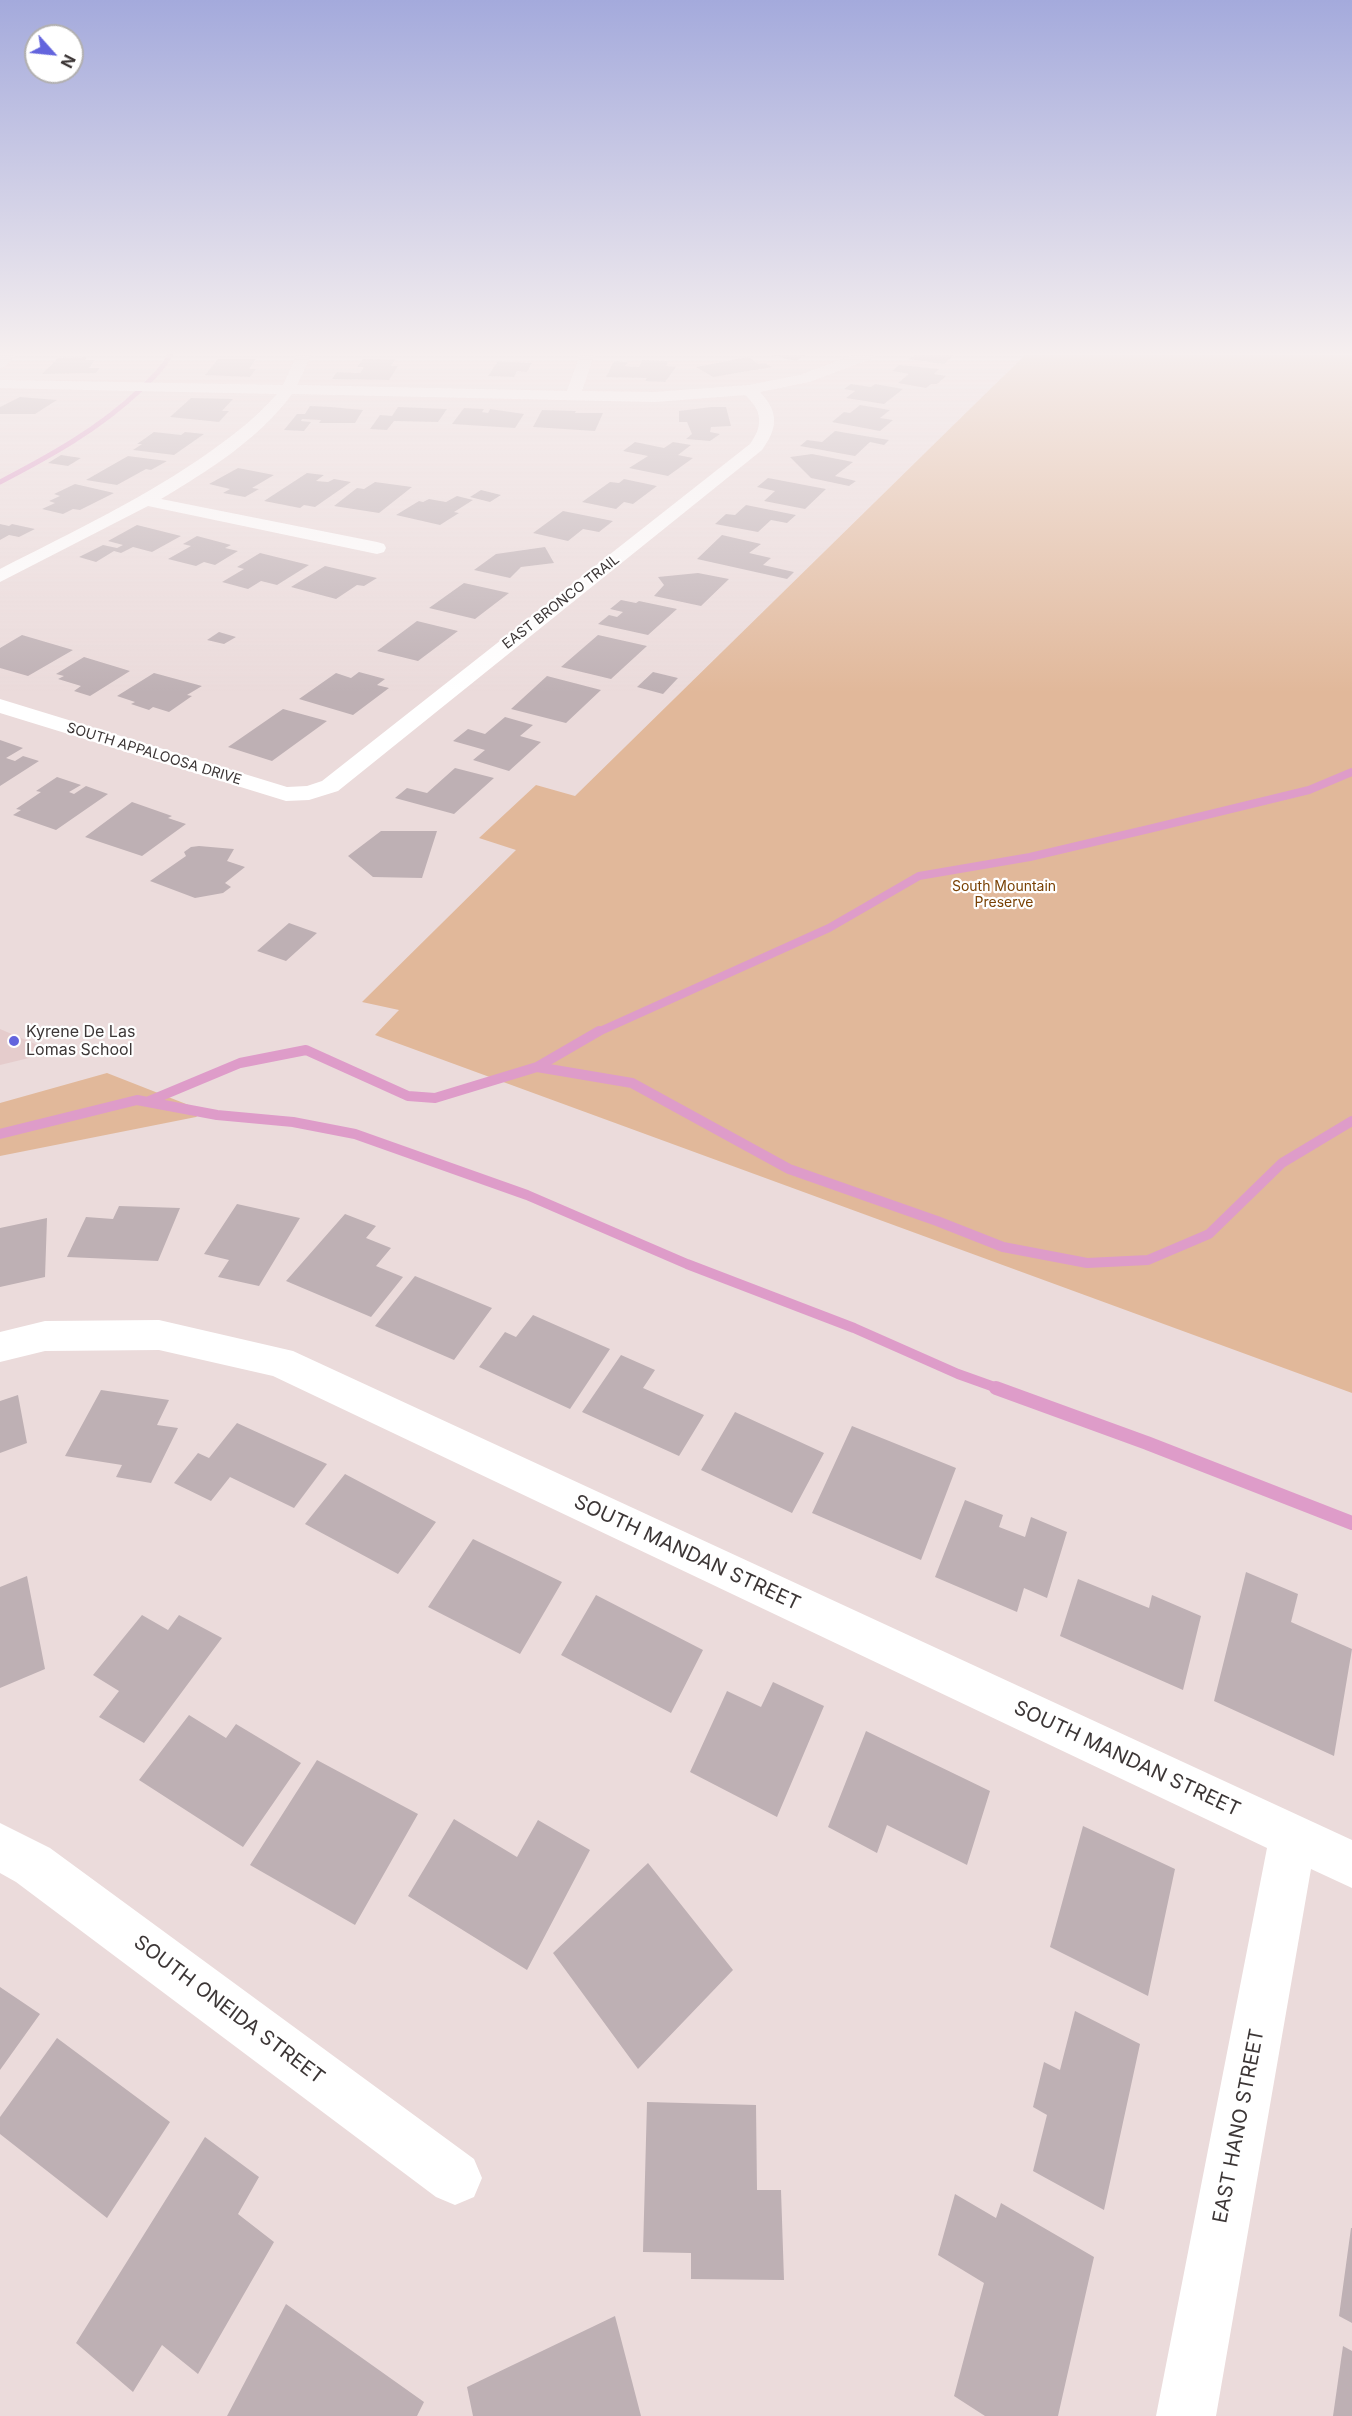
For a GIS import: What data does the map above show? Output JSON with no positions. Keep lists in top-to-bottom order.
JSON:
{
  "streets": {
    "street": [
      "EAST BRONCO TRAIL",
      "SOUTH APPALOOSA DRIVE",
      "SOUTH MANDAN STREET",
      "SOUTH ONEIDA STREET",
      "EAST HANO STREET"
    ]
  },
  "crossings": [
    ["EAST BRONCO TRAIL", "SOUTH APPALOOSA DRIVE"],
    ["SOUTH MANDAN STREET", "EAST HANO STREET"]
  ],
  "parks": ["South Mountain Preserve"],
  "places": ["Kyrene De Las Lomas School"],
  "north": "bottom right"
}
